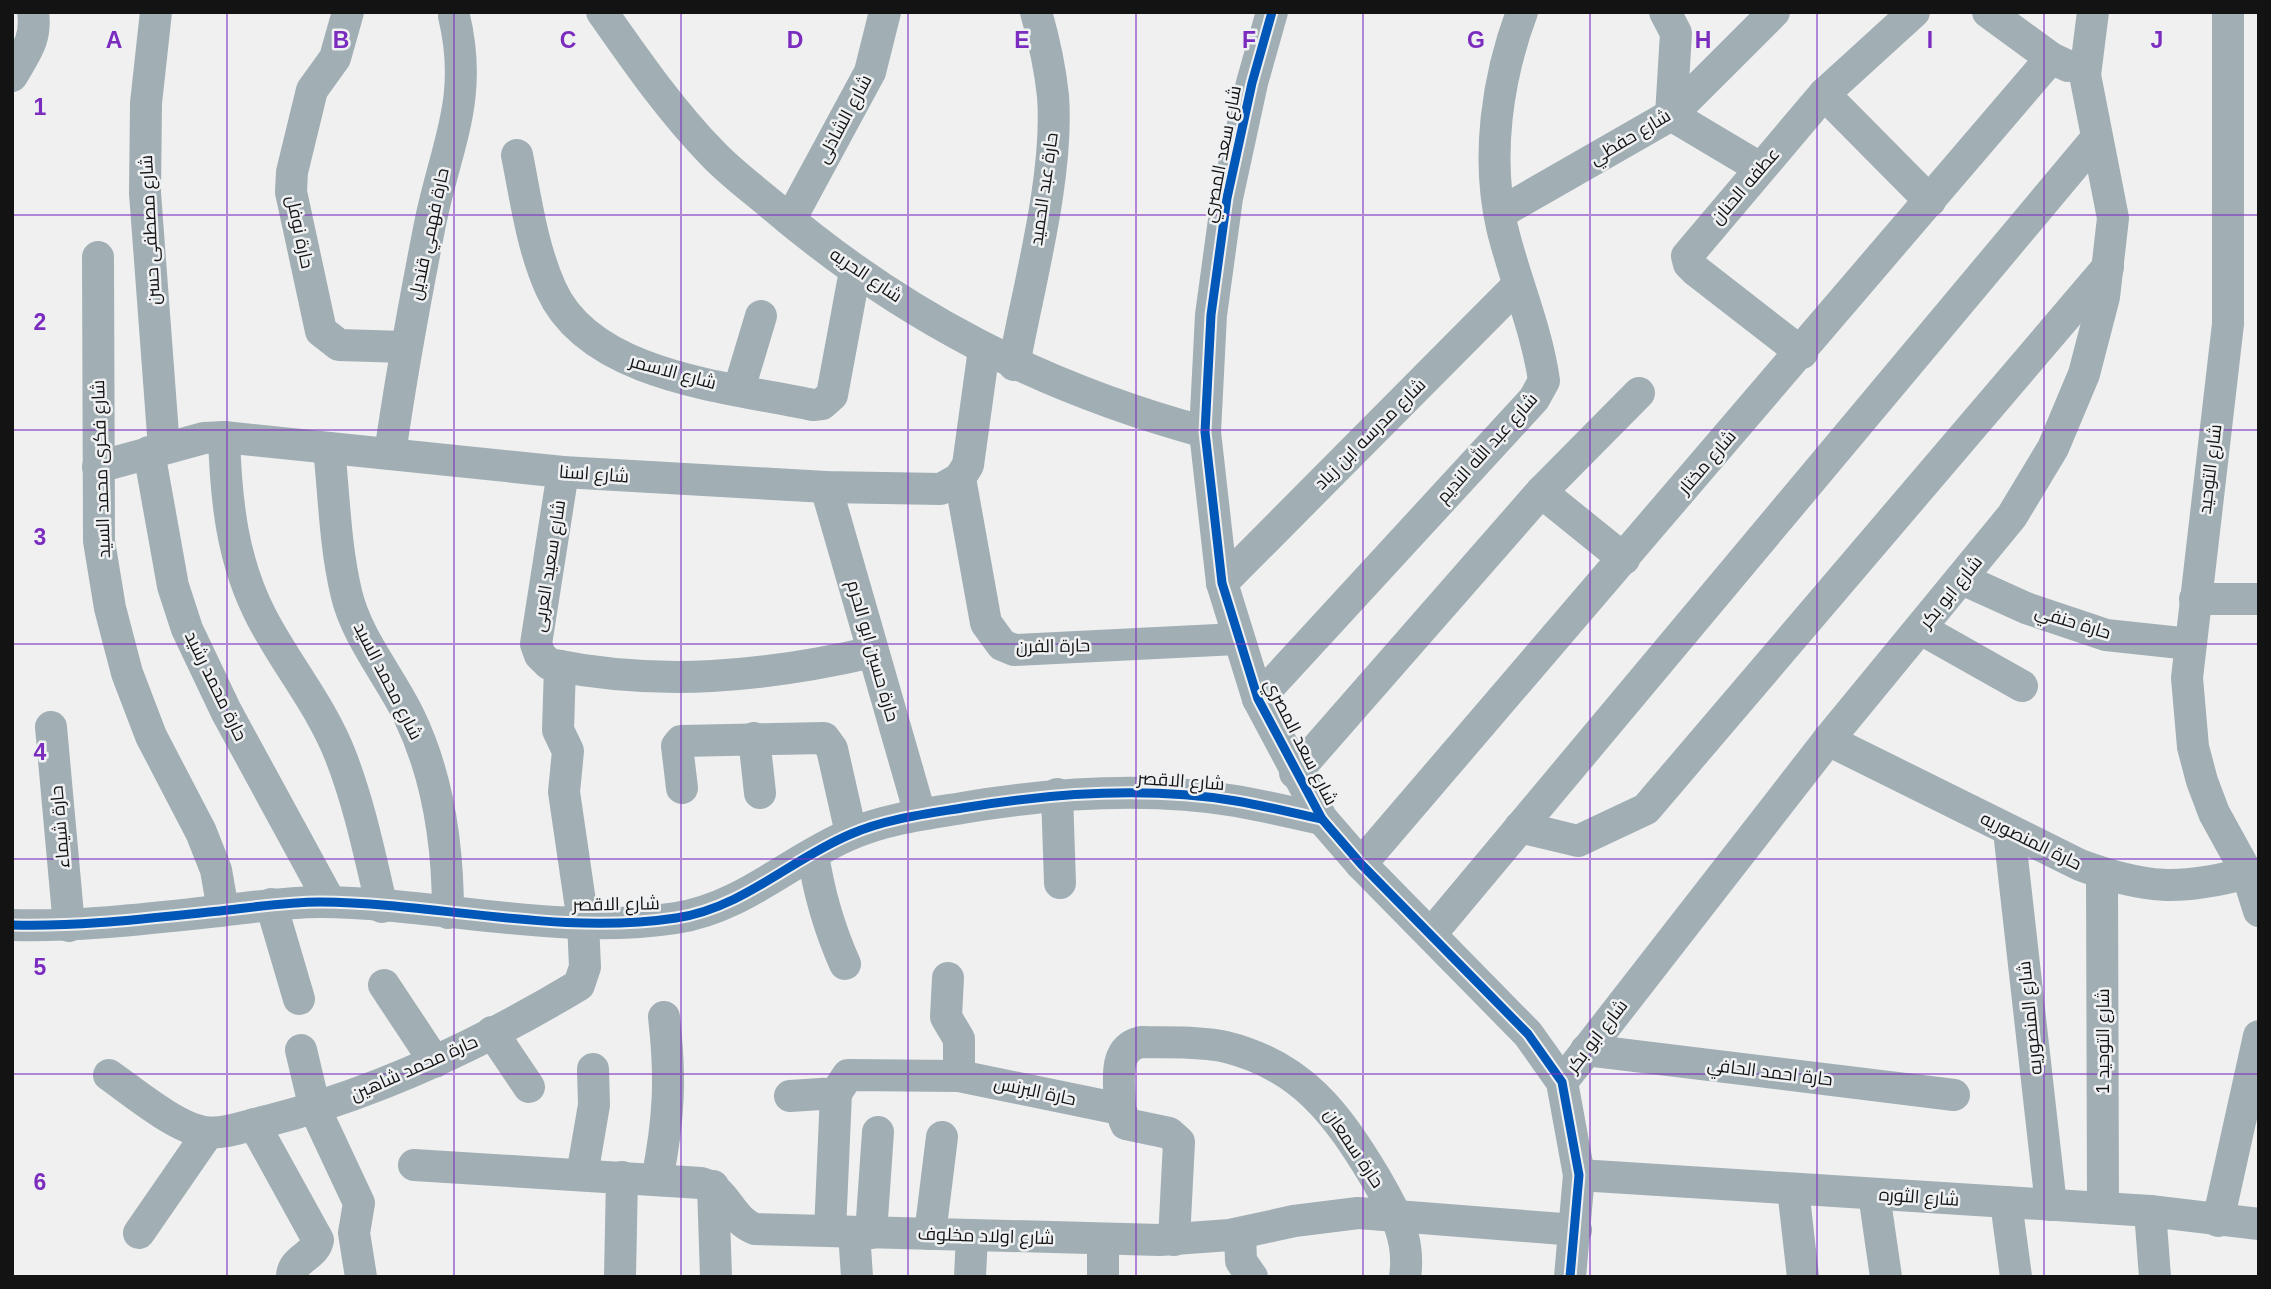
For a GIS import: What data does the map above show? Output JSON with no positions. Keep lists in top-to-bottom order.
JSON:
{
  "streets": {
    "street": [
      "شارع الشاذلى",
      "شارع حفظي",
      "شارع سعد المصري",
      "عطفه الحنان",
      "حارة عبد الحميد",
      "شارع مصطفى حسن",
      "حارة نوفل",
      "حارة فهمي قنديل",
      "شارع الحريه",
      "شارع الاسمر",
      "شارع مدرسه ابن زياد",
      "شارع عبد الله النديم",
      "شارع مختار",
      "شارع فكرى محمد السيد",
      "شارع التوحيد",
      "شارع اسنا",
      "شارع سعيد العربى",
      "شارع ابو بكر",
      "حارة حنفي",
      "حارة الفرن",
      "حارة حسين ابو الحرم",
      "شارع محمد السيد",
      "حارة محمد رشيد",
      "شارع الاقصر",
      "حارة شيماء",
      "حارة المنصوريه",
      "شارع المنصوريه",
      "شارع التوحيد 1",
      "حارة محمد شاهين",
      "حارة احمد الحافي",
      "حارة البرنس",
      "حارة سمعان",
      "شارع الثوره",
      "شارع اولاد مخلوف"
    ]
  },
  "crossings": [
    ["شارع الشاذلى", "شارع الحريه"],
    ["شارع حفظي", "شارع عبد الله النديم"],
    ["شارع سعد المصري", "شارع الحريه"],
    ["شارع سعد المصري", "شارع مدرسه ابن زياد"],
    ["شارع سعد المصري", "شارع عبد الله النديم"],
    ["شارع سعد المصري", "شارع مختار"],
    ["شارع سعد المصري", "شارع ابو بكر"],
    ["شارع سعد المصري", "حارة الفرن"],
    ["شارع سعد المصري", "شارع الاقصر"],
    ["شارع سعد المصري", "شارع الثوره"],
    ["شارع سعد المصري", "شارع اولاد مخلوف"],
    ["عطفه الحنان", "شارع مختار"],
    ["حارة عبد الحميد", "شارع الحريه"],
    ["شارع مصطفى حسن", "شارع اسنا"],
    ["شارع مصطفى حسن", "حارة محمد رشيد"],
    ["حارة نوفل", "حارة فهمي قنديل"],
    ["حارة فهمي قنديل", "شارع اسنا"],
    ["شارع الحريه", "شارع الاسمر"],
    ["شارع مدرسه ابن زياد", "شارع عبد الله النديم"],
    ["شارع فكرى محمد السيد", "شارع اسنا"],
    ["شارع فكرى محمد السيد", "شارع الاقصر"],
    ["شارع التوحيد", "حارة حنفي"],
    ["شارع التوحيد", "حارة المنصوريه"],
    ["شارع اسنا", "شارع سعيد العربى"],
    ["شارع اسنا", "حارة الفرن"],
    ["شارع اسنا", "حارة حسين ابو الحرم"],
    ["شارع اسنا", "شارع محمد السيد"],
    ["شارع اسنا", "حارة محمد رشيد"],
    ["شارع ابو بكر", "حارة حنفي"],
    ["شارع ابو بكر", "حارة المنصوريه"],
    ["شارع ابو بكر", "حارة احمد الحافي"],
    ["حارة حسين ابو الحرم", "شارع الاقصر"],
    ["شارع محمد السيد", "شارع الاقصر"],
    ["حارة محمد رشيد", "شارع الاقصر"],
    ["شارع الاقصر", "حارة شيماء"],
    ["شارع الاقصر", "حارة محمد شاهين"],
    ["حارة المنصوريه", "شارع المنصوريه"],
    ["حارة المنصوريه", "شارع التوحيد 1"],
    ["شارع المنصوريه", "شارع الثوره"],
    ["شارع التوحيد 1", "شارع الثوره"],
    ["حارة البرنس", "حارة سمعان"],
    ["حارة البرنس", "شارع اولاد مخلوف"],
    ["حارة سمعان", "شارع اولاد مخلوف"]
  ],
  "grid": {
    "columns": [
      "A",
      "B",
      "C",
      "D",
      "E",
      "F",
      "G",
      "H",
      "I",
      "J"
    ],
    "rows": [
      "1",
      "2",
      "3",
      "4",
      "5",
      "6"
    ]
  }
}
